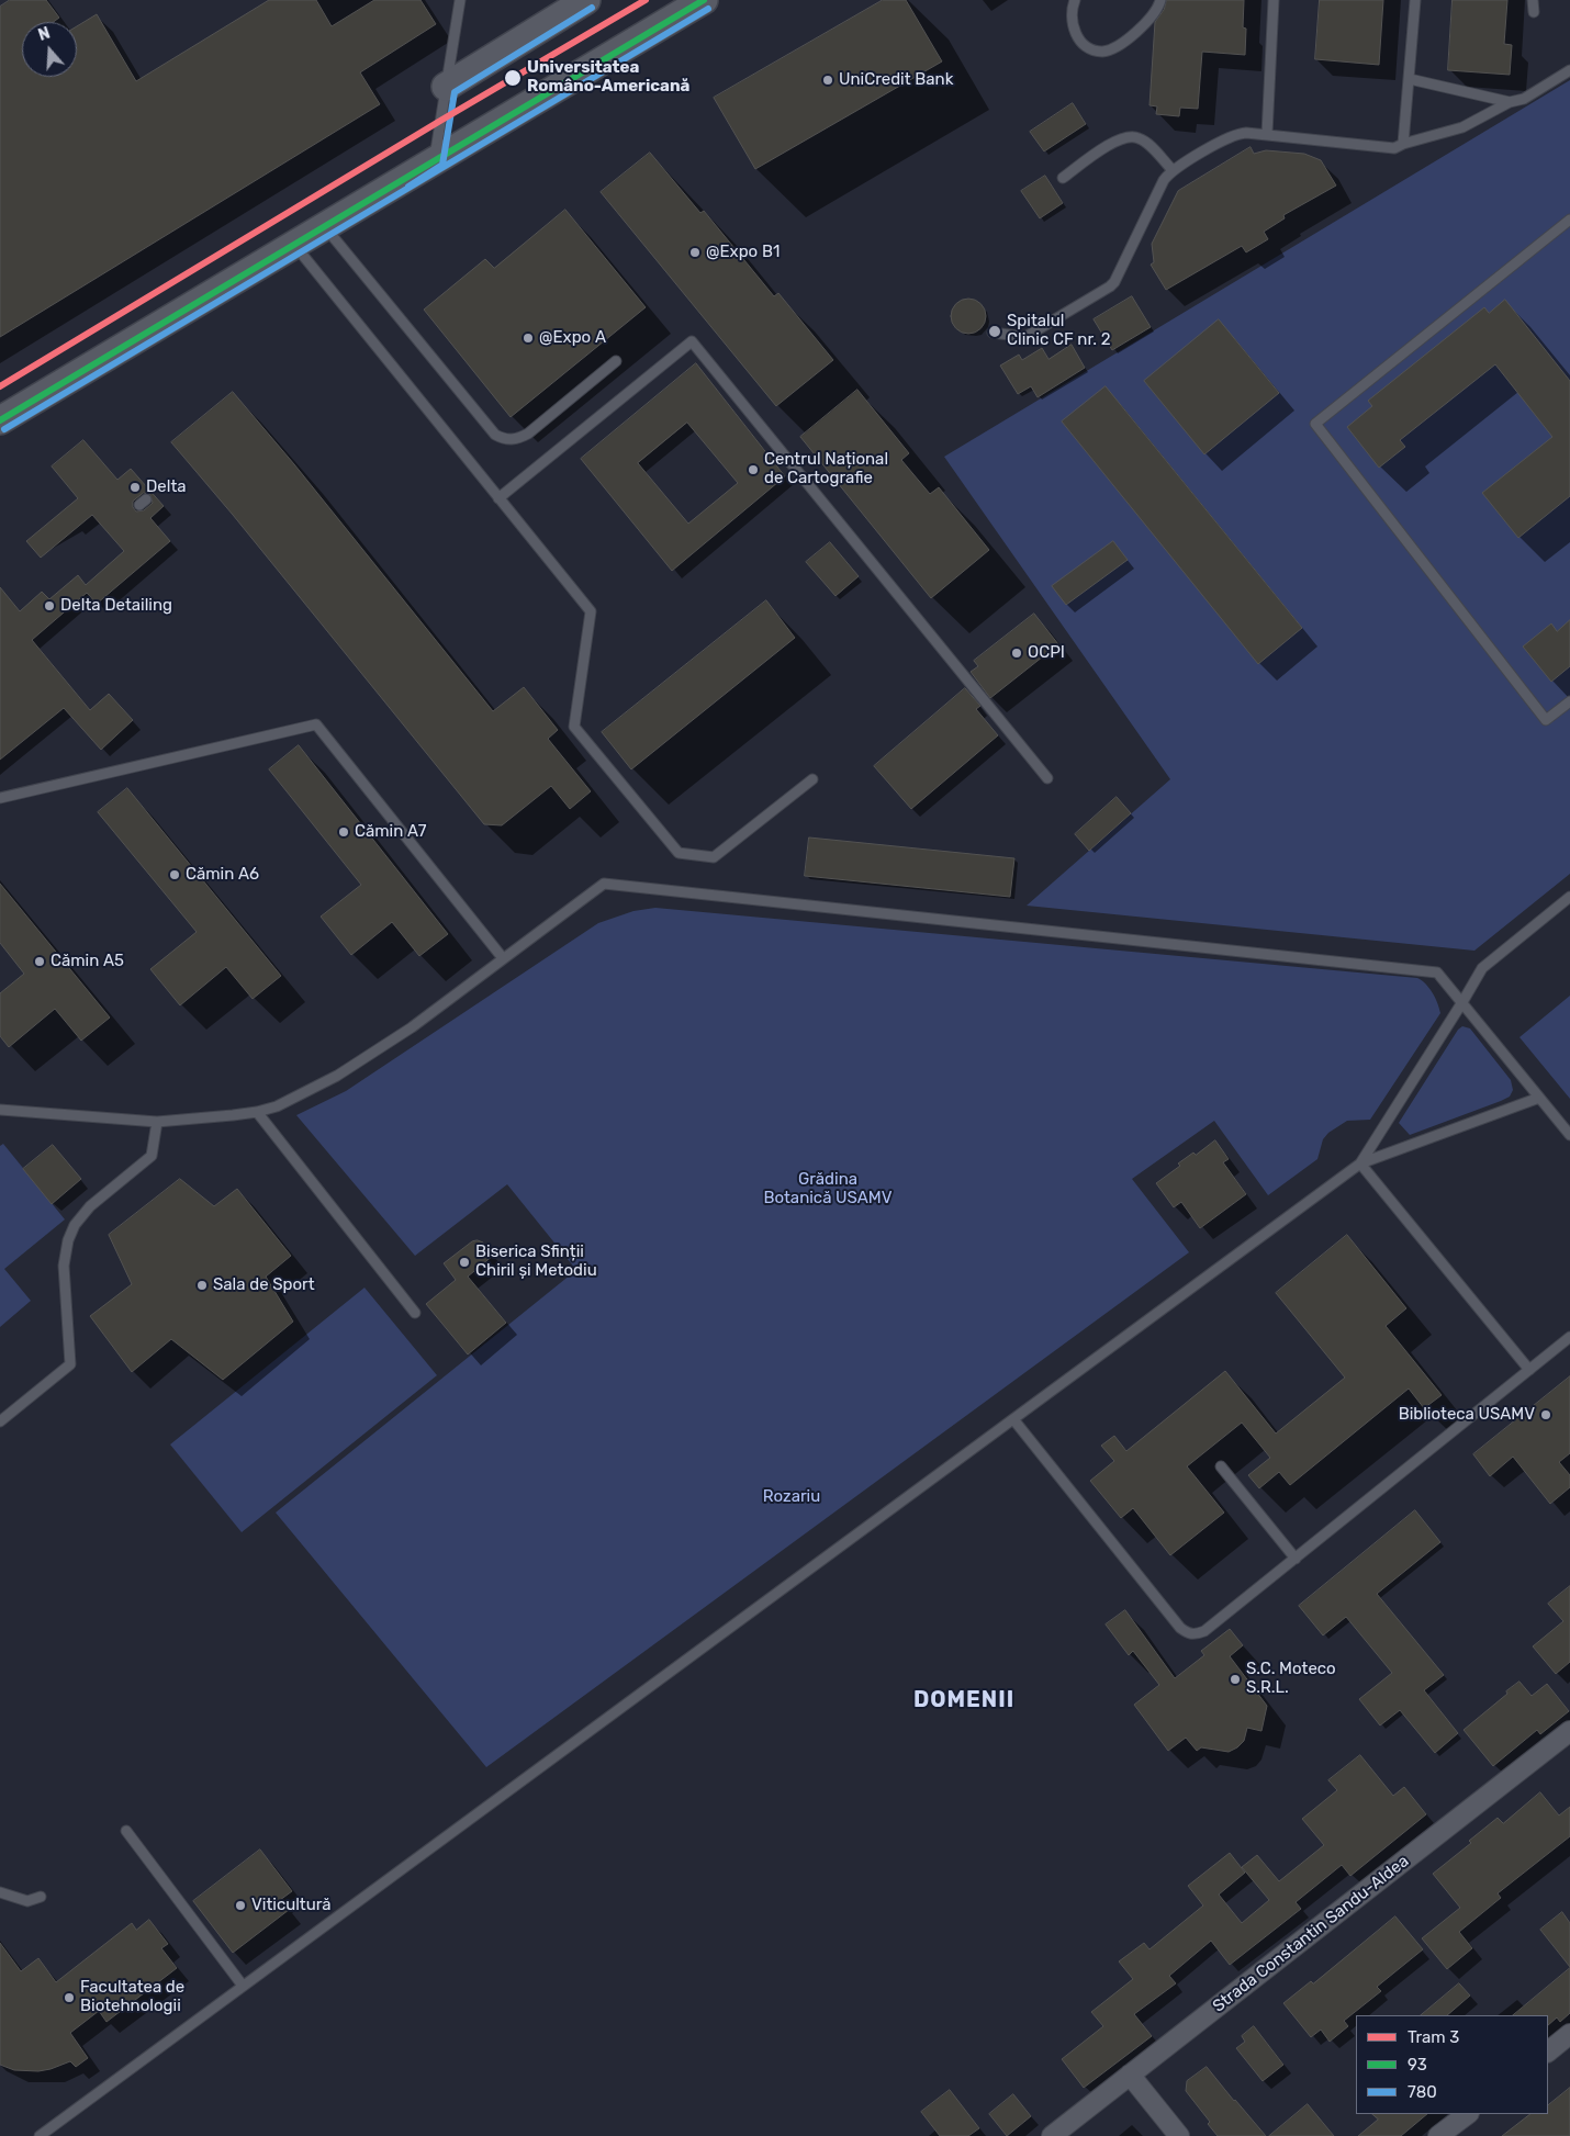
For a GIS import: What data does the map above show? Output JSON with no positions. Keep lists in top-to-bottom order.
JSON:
{
  "streets": {
    "street": ["Strada Constantin Sandu-Aldea"]
  },
  "districts": ["DOMENII"],
  "parks": ["Grădina Botanică USAMV", "Rozariu"],
  "places": [
    "Universitatea Româno-Americană",
    "UniCredit Bank",
    "@Expo B1",
    "Spitalul Clinic CF nr. 2",
    "@Expo A",
    "Centrul Național de Cartografie",
    "Delta",
    "Delta Detailing",
    "OCPI",
    "Cămin A7",
    "Cămin A6",
    "Cămin A5",
    "Biserica Sfinții Chiril și Metodiu",
    "Sala de Sport",
    "Biblioteca USAMV",
    "S.C. Moteco S.R.L.",
    "Viticultură",
    "Facultatea de Biotehnologii"
  ],
  "lines": ["tram line 3", "transit line 93", "transit line 780"],
  "legend": ["Tram 3", "93", "780"],
  "north": "top"
}
